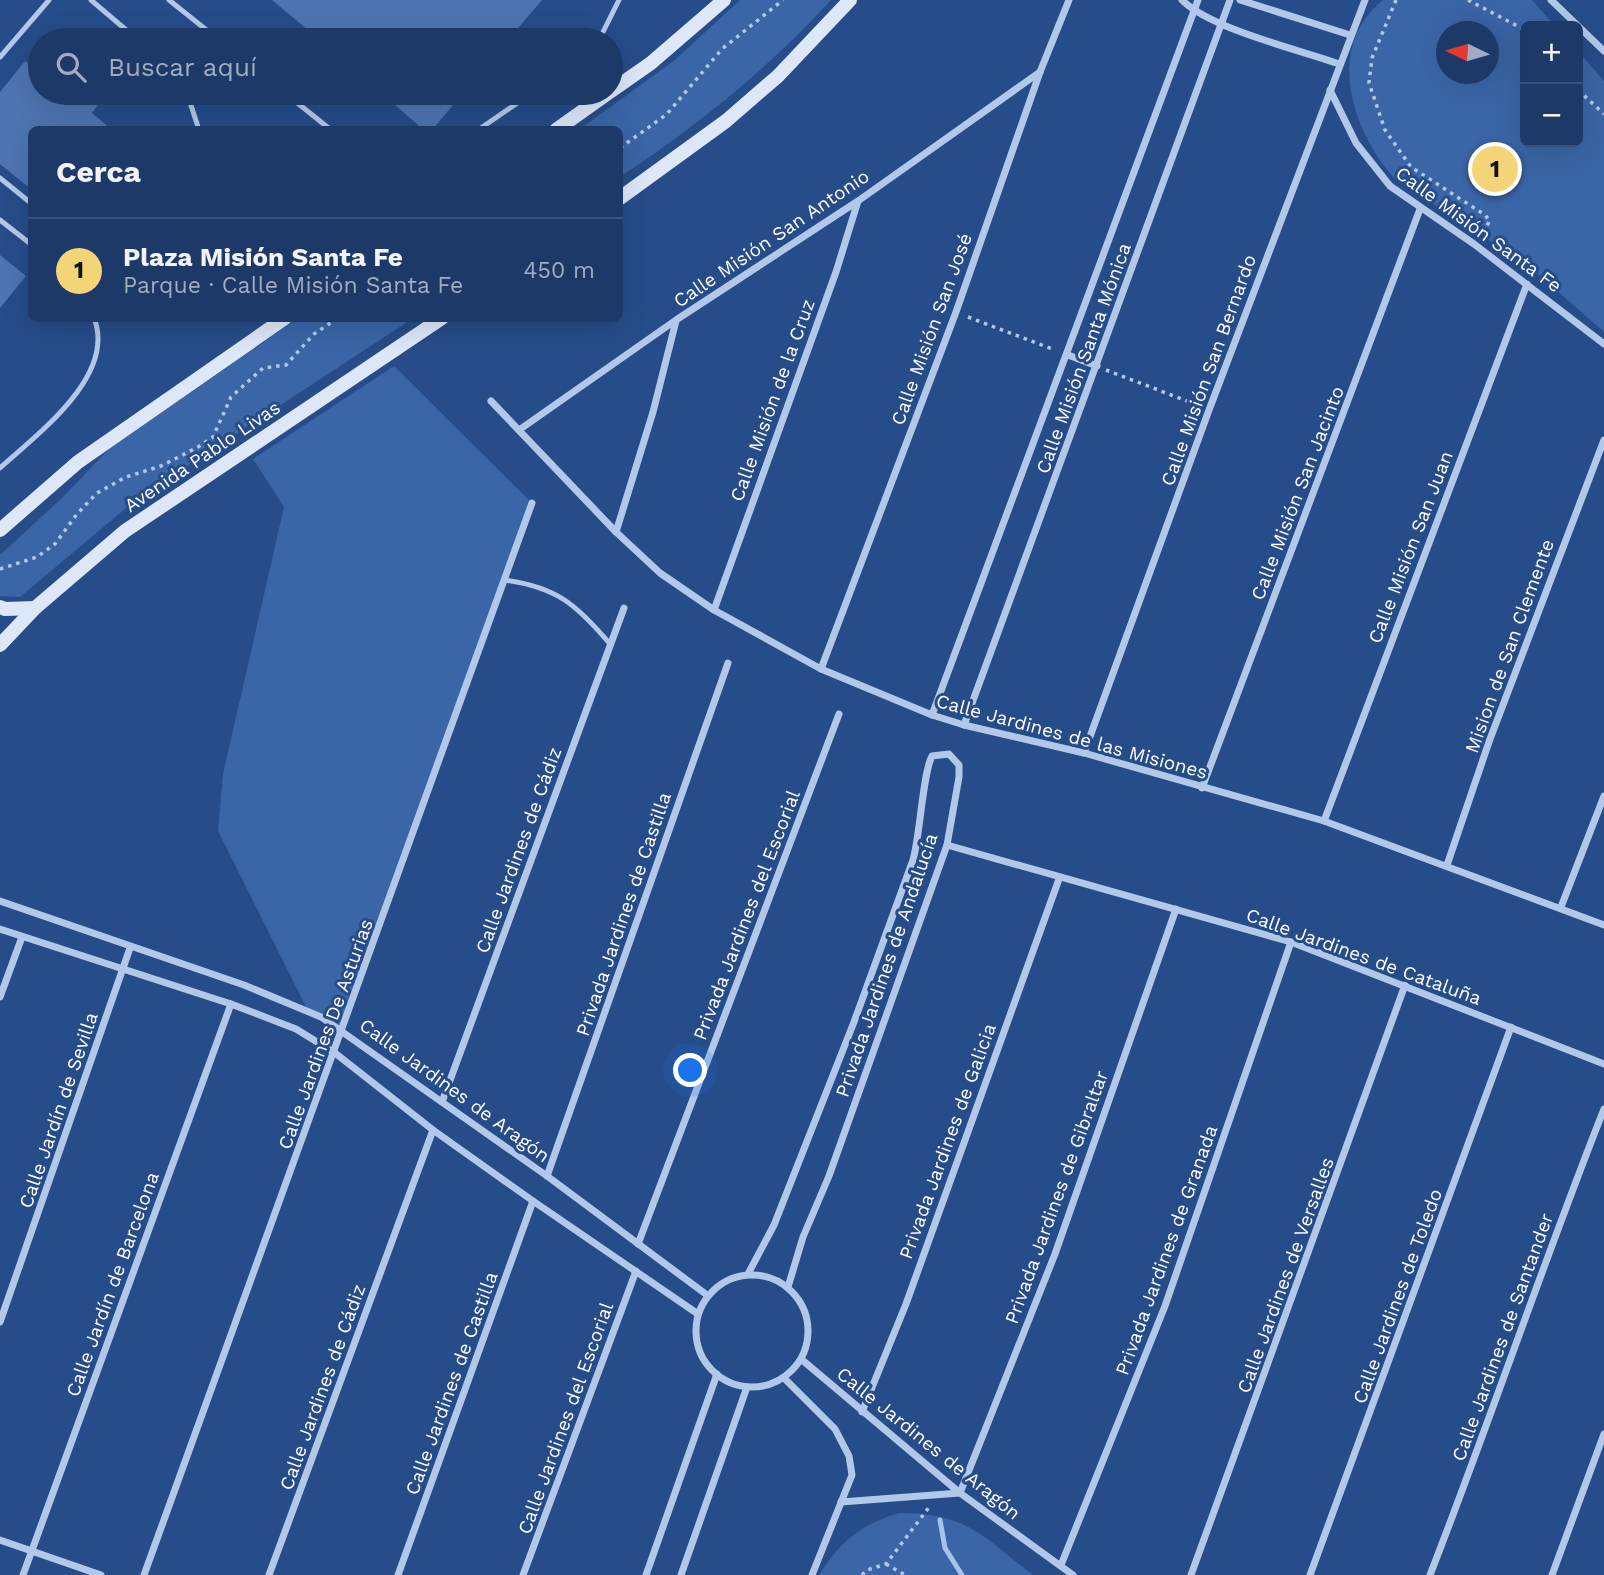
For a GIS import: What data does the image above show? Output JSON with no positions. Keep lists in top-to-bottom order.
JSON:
{
  "streets": {
    "main road": ["Avenida Pablo Livas"],
    "street": [
      "Calle Misión Santa Fe",
      "Calle Misión San Antonio",
      "Calle Misión San José",
      "Calle Misión Santa Mónica",
      "Calle Misión San Bernardo",
      "Calle Misión de la Cruz",
      "Calle Misión San Jacinto",
      "Calle Misión San Juan",
      "Mision de San Clemente",
      "Calle Jardines de las Misiones",
      "Calle Jardines de Cádiz",
      "Privada Jardines de Castilla",
      "Privada Jardines del Escorial",
      "Calle Jardines de Cataluña",
      "Privada Jardines de Andalucía",
      "Calle Jardines De Asturias",
      "Calle Jardines de Aragón",
      "Calle Jardín de Sevilla",
      "Privada Jardines de Galicia",
      "Privada Jardines de Gibraltar",
      "Privada Jardines de Granada",
      "Calle Jardines de Versalles",
      "Calle Jardín de Barcelona",
      "Calle Jardines de Toledo",
      "Calle Jardines de Santander",
      "Calle Jardines de Castilla",
      "Calle Jardines del Escorial"
    ]
  },
  "crossings": [
    ["Calle Misión Santa Fe", "Calle Misión San Bernardo"],
    ["Calle Misión Santa Fe", "Calle Misión San Jacinto"],
    ["Calle Misión Santa Fe", "Calle Misión San Juan"],
    ["Calle Misión San Antonio", "Calle Misión San José"],
    ["Calle Misión San Antonio", "Calle Misión de la Cruz"],
    ["Calle Misión San Antonio", "Calle Jardines de las Misiones"],
    ["Calle Misión San José", "Calle Jardines de las Misiones"],
    ["Calle Misión Santa Mónica", "Calle Jardines de las Misiones"],
    ["Calle Misión San Bernardo", "Calle Jardines de las Misiones"],
    ["Calle Misión de la Cruz", "Calle Jardines de las Misiones"],
    ["Calle Misión San Jacinto", "Calle Jardines de las Misiones"],
    ["Calle Misión San Juan", "Calle Jardines de las Misiones"],
    ["Mision de San Clemente", "Calle Jardines de las Misiones"],
    ["Calle Jardines de Cádiz", "Calle Jardines de Aragón"],
    ["Privada Jardines de Castilla", "Calle Jardines de Aragón"],
    ["Privada Jardines del Escorial", "Calle Jardines de Aragón"],
    ["Calle Jardines de Cataluña", "Privada Jardines de Andalucía"],
    ["Calle Jardines de Cataluña", "Privada Jardines de Galicia"],
    ["Calle Jardines de Cataluña", "Privada Jardines de Gibraltar"],
    ["Calle Jardines de Cataluña", "Privada Jardines de Granada"],
    ["Calle Jardines de Cataluña", "Calle Jardines de Versalles"],
    ["Calle Jardines de Cataluña", "Calle Jardines de Toledo"],
    ["Privada Jardines de Andalucía", "Calle Jardines de Aragón"],
    ["Calle Jardines De Asturias", "Calle Jardines de Aragón"],
    ["Calle Jardines de Aragón", "Calle Jardín de Sevilla"],
    ["Calle Jardines de Aragón", "Privada Jardines de Galicia"],
    ["Calle Jardines de Aragón", "Privada Jardines de Gibraltar"],
    ["Calle Jardines de Aragón", "Privada Jardines de Granada"]
  ],
  "north": "left",
  "page": {
    "map_buttons": ["+", "−"],
    "search": "Buscar aquí",
    "heading": "Cerca",
    "pins": "1",
    "list": [
      {
        "mark": "1",
        "name": "Plaza Misión Santa Fe",
        "note": "Parque · Calle Misión Santa Fe",
        "value": "450 m"
      }
    ]
  }
}
